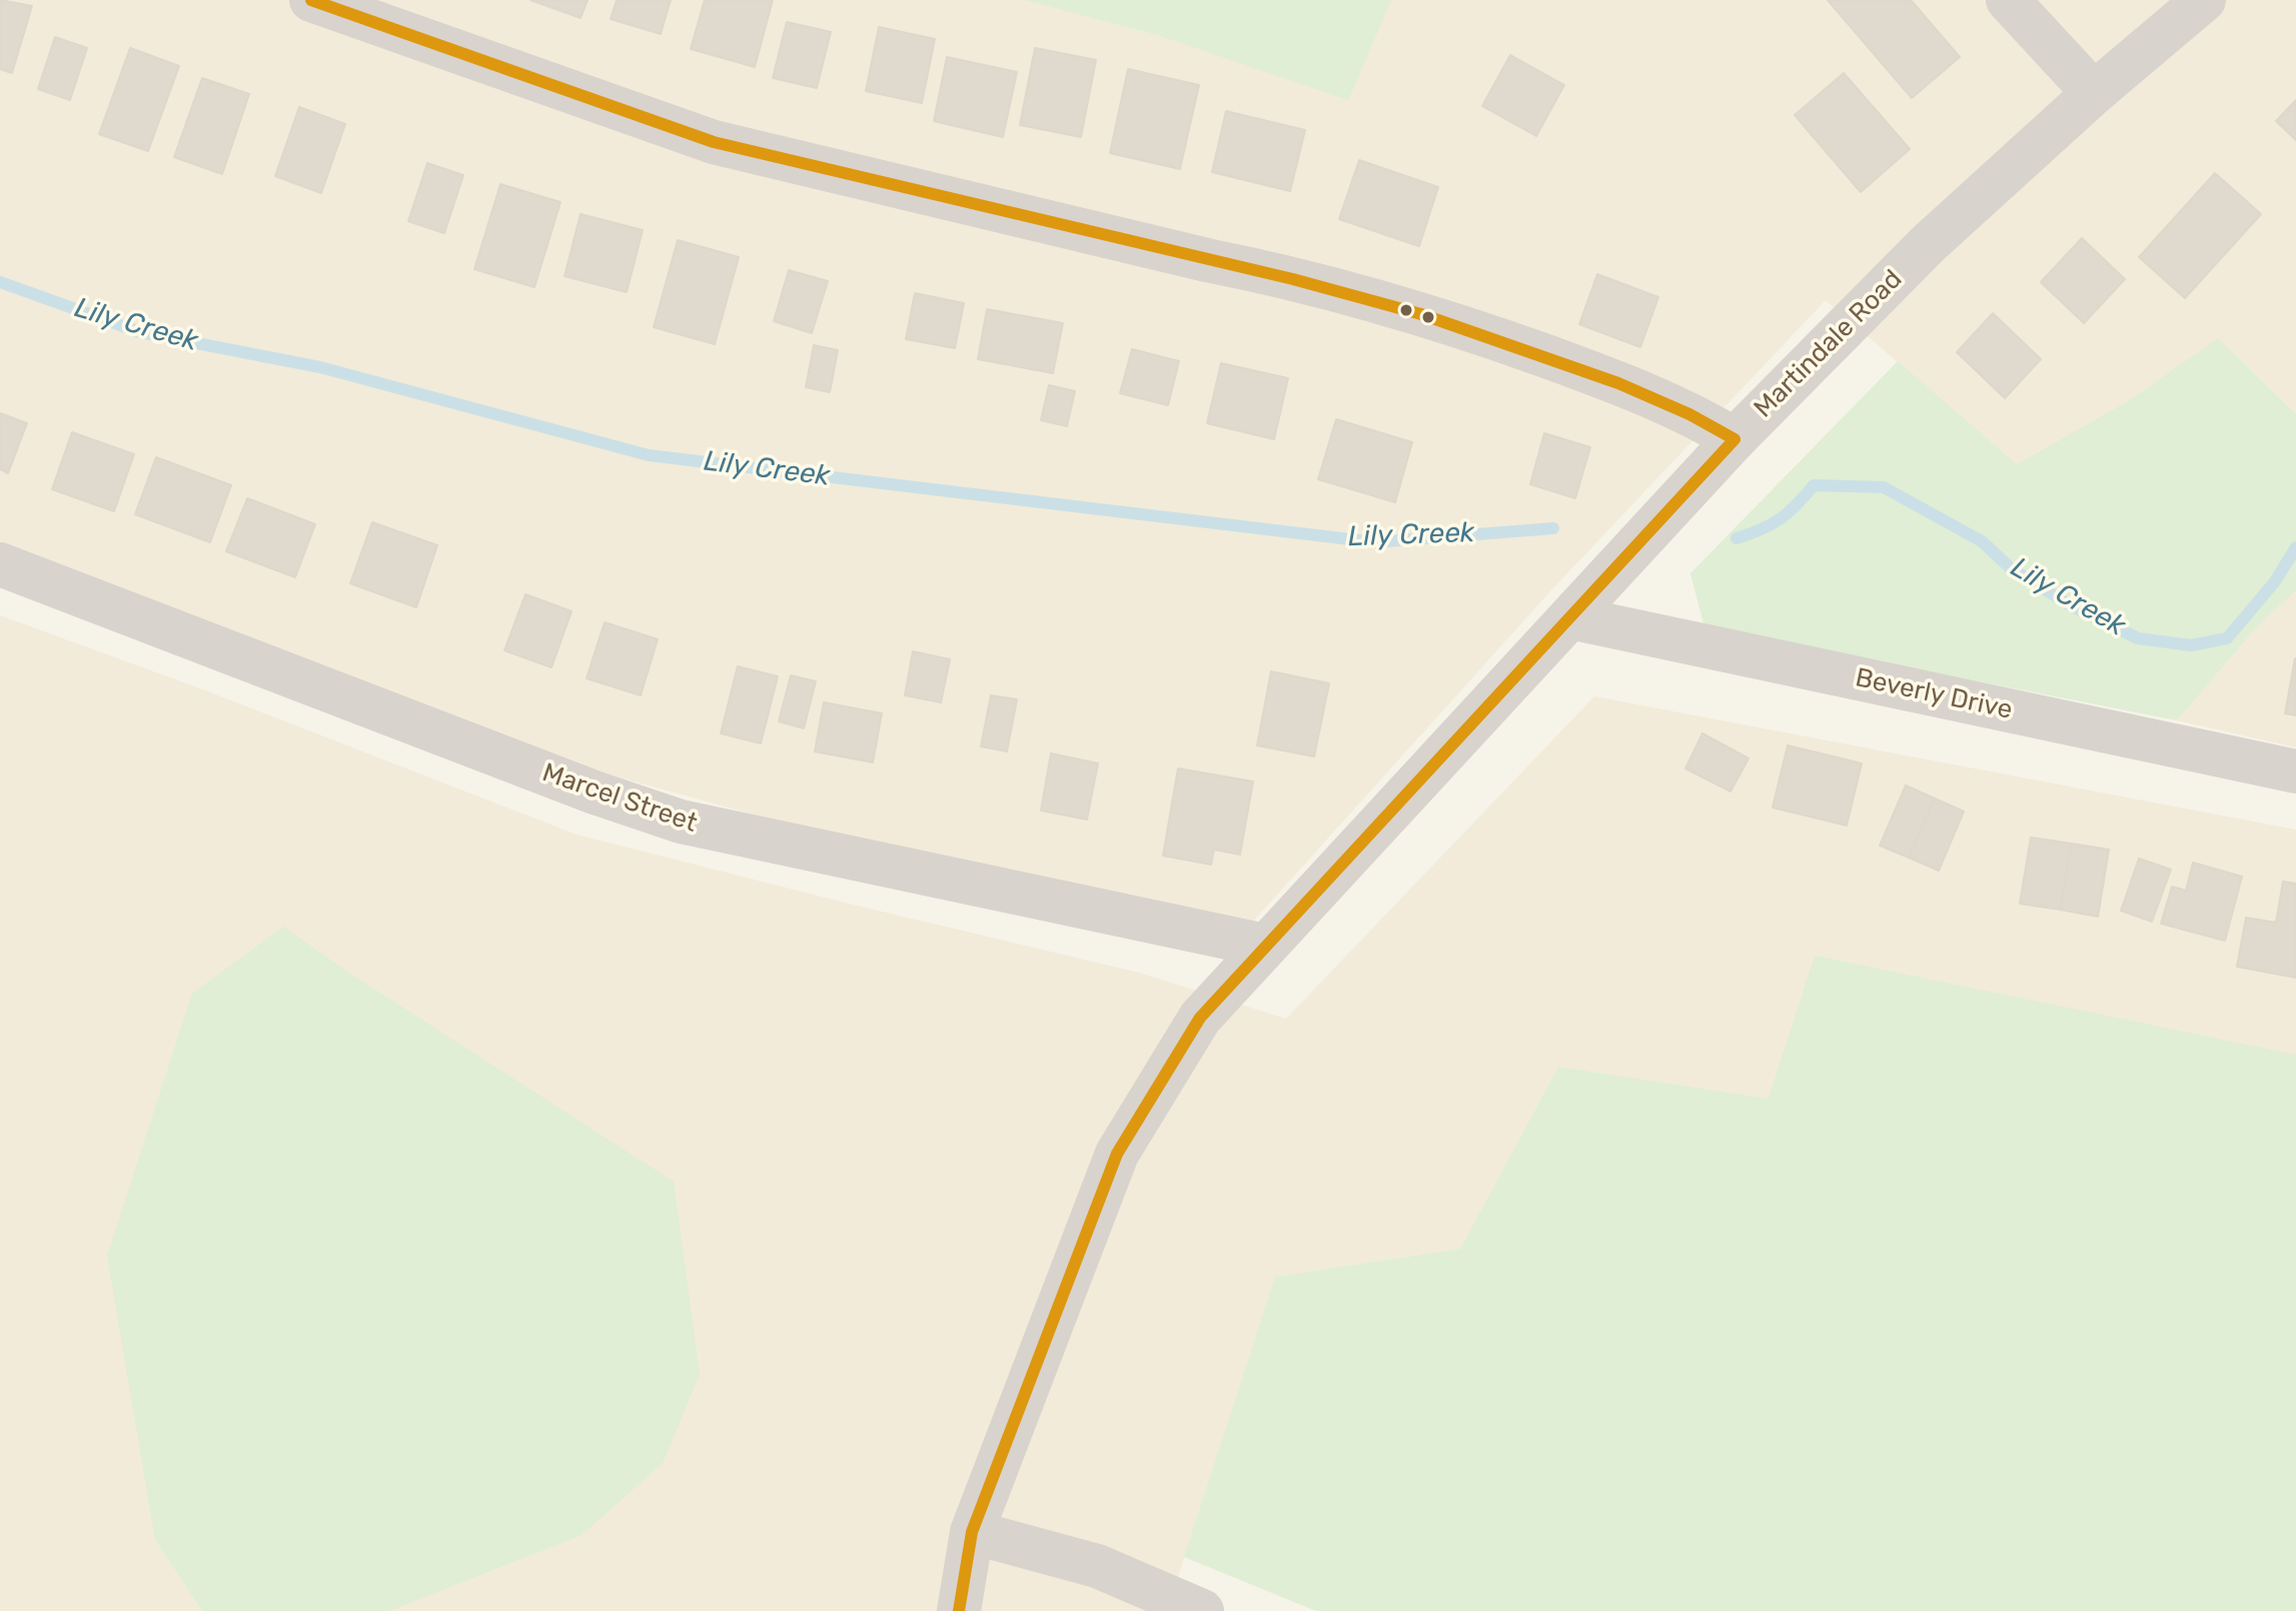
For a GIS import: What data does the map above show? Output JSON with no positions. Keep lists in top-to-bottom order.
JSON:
{
  "streets": {
    "street": ["Martindale Road", "Beverly Drive", "Marcel Street"]
  },
  "crossings": [
    ["Martindale Road", "Beverly Drive"],
    ["Martindale Road", "Marcel Street"]
  ],
  "water": ["Lily Creek"]
}
